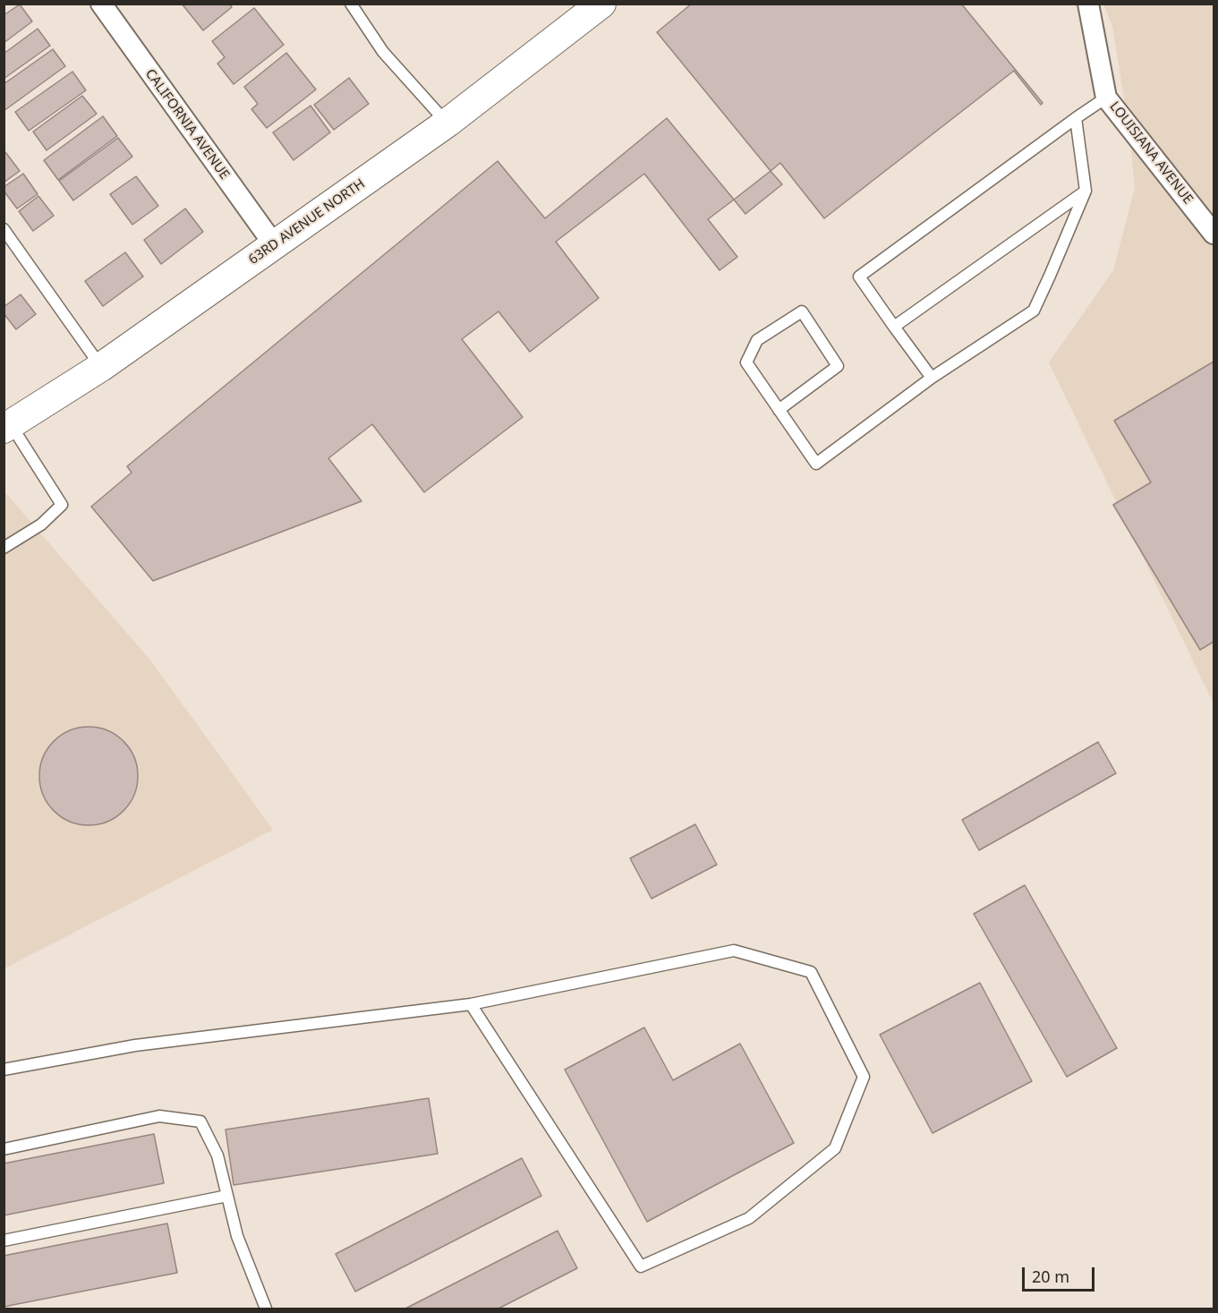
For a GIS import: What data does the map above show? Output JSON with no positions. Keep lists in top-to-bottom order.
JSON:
{
  "streets": {
    "street": ["CALIFORNIA AVENUE", "LOUISIANA AVENUE", "63RD AVENUE NORTH"]
  },
  "crossings": [
    ["CALIFORNIA AVENUE", "63RD AVENUE NORTH"]
  ],
  "scale_bar": "20 m"
}
